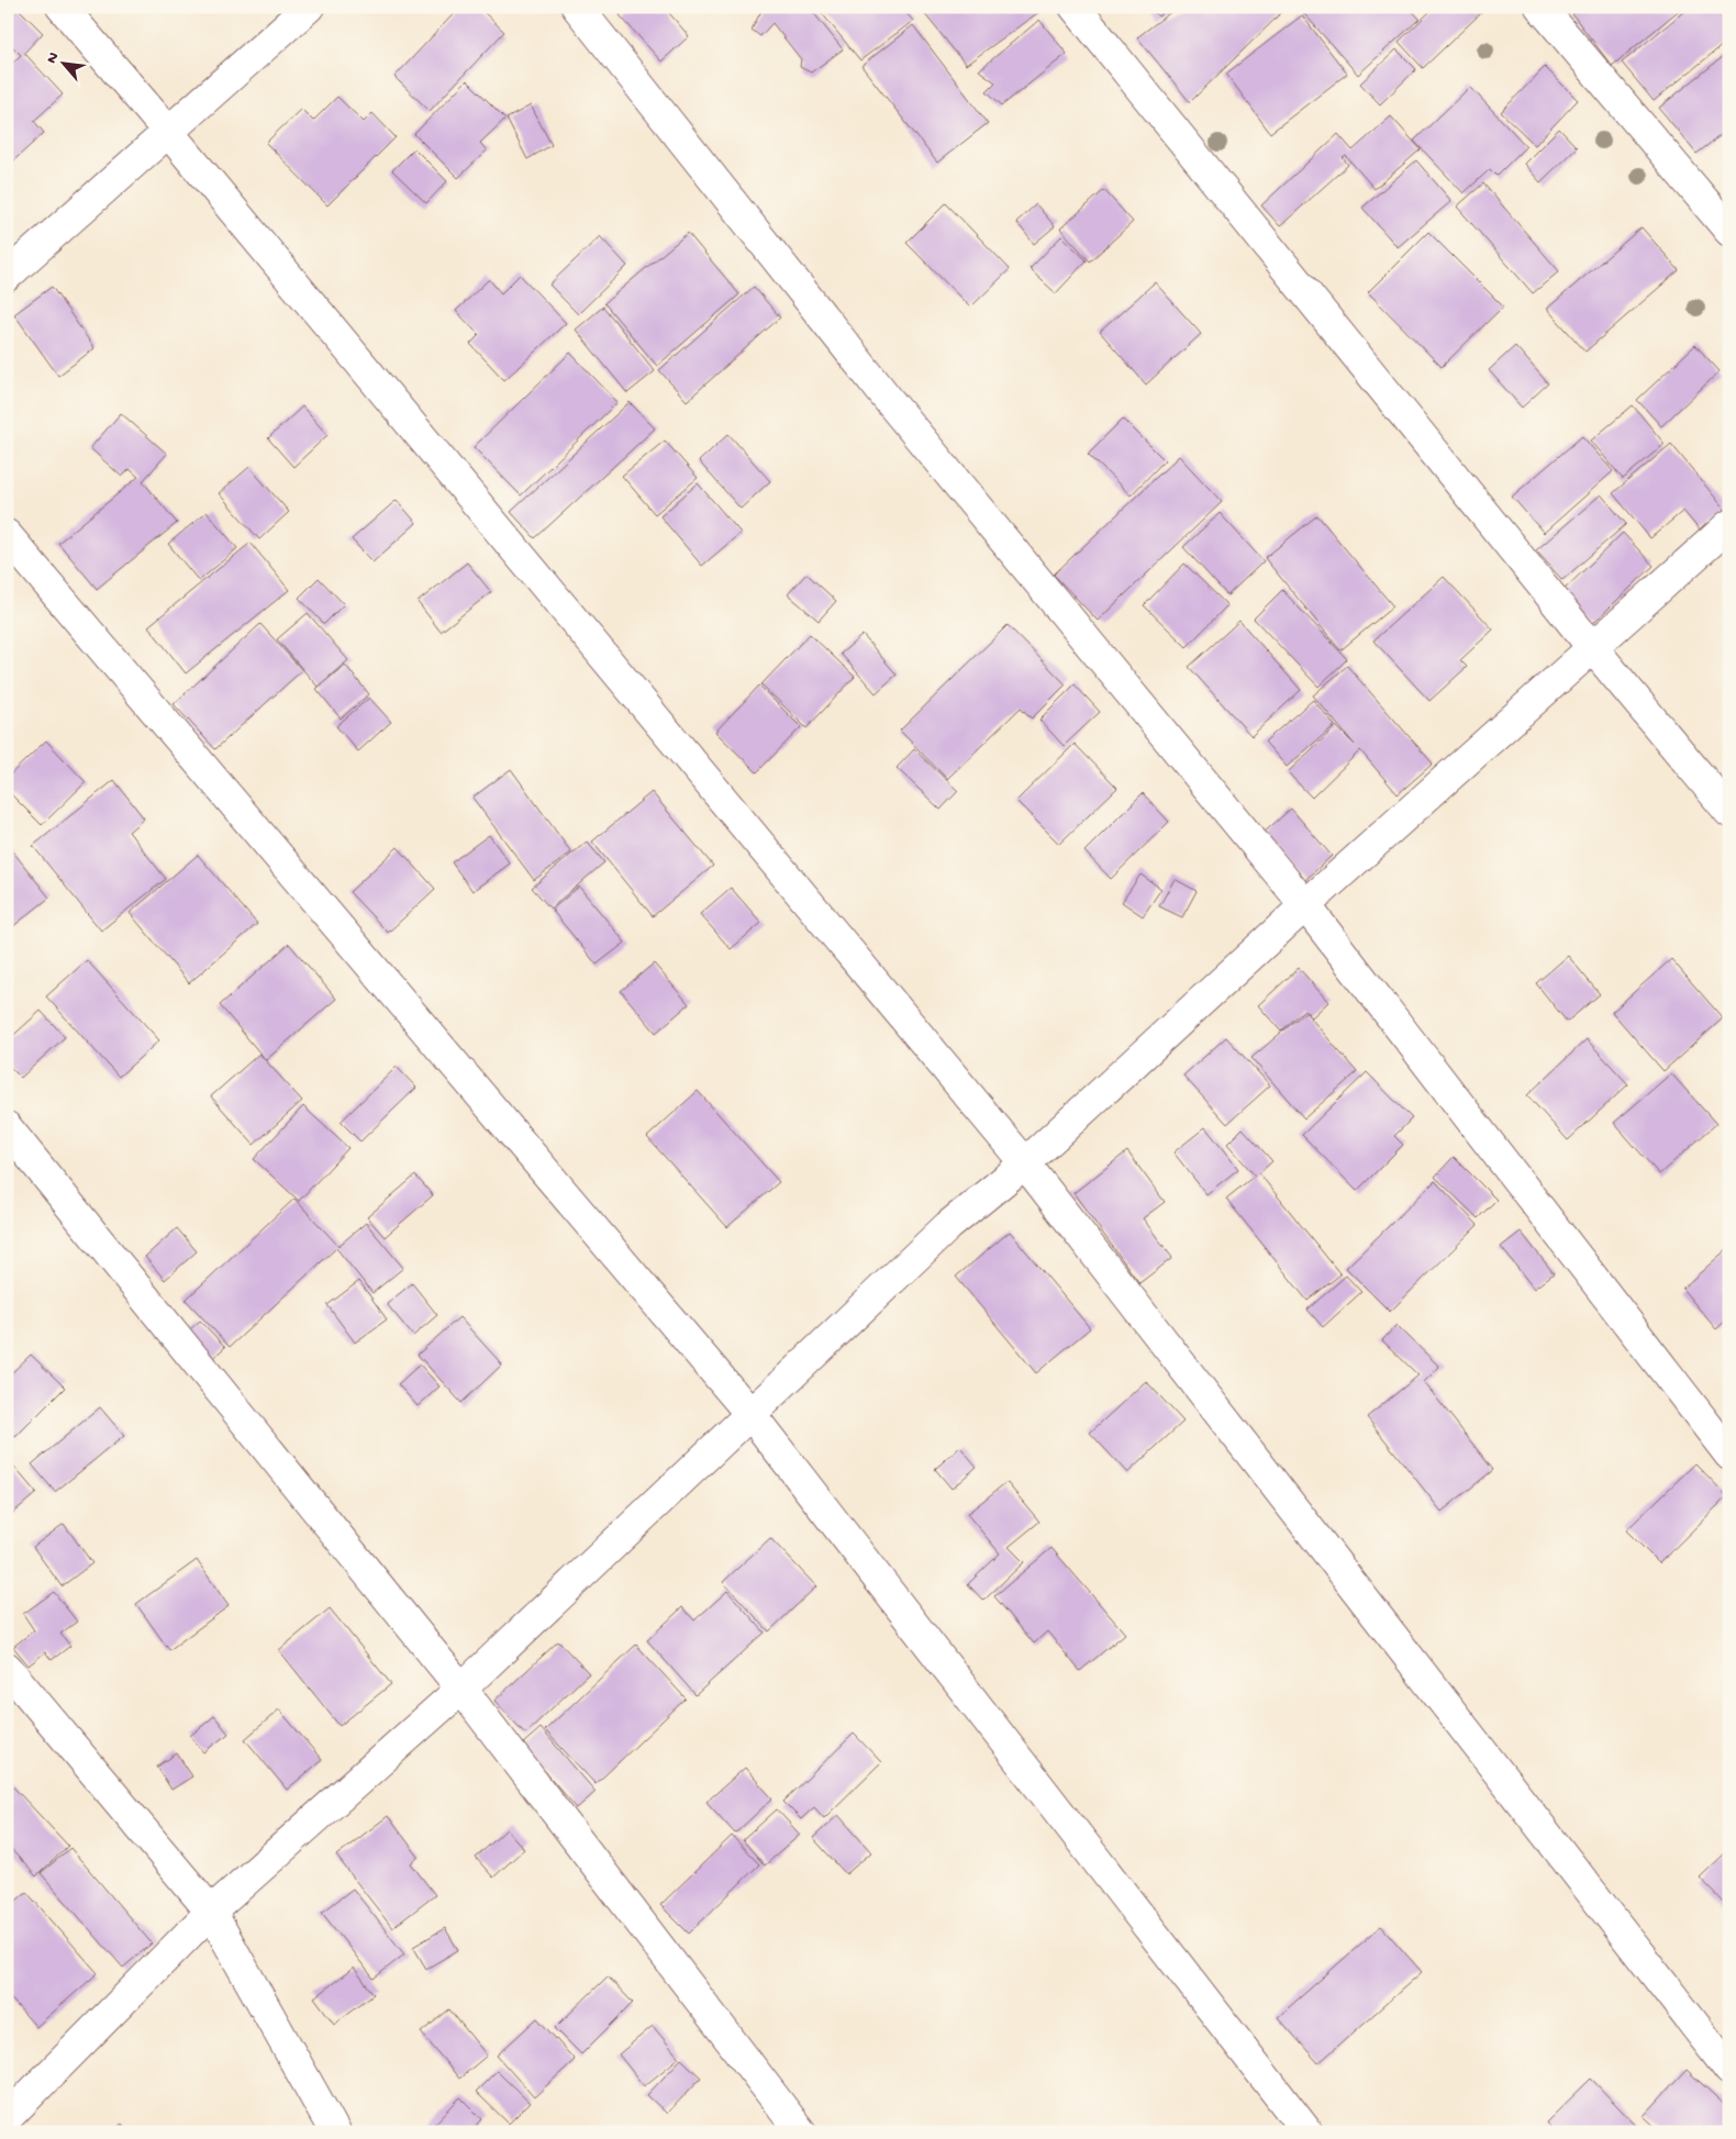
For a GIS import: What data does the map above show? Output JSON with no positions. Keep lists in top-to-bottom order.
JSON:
{
  "north": "top left"
}
